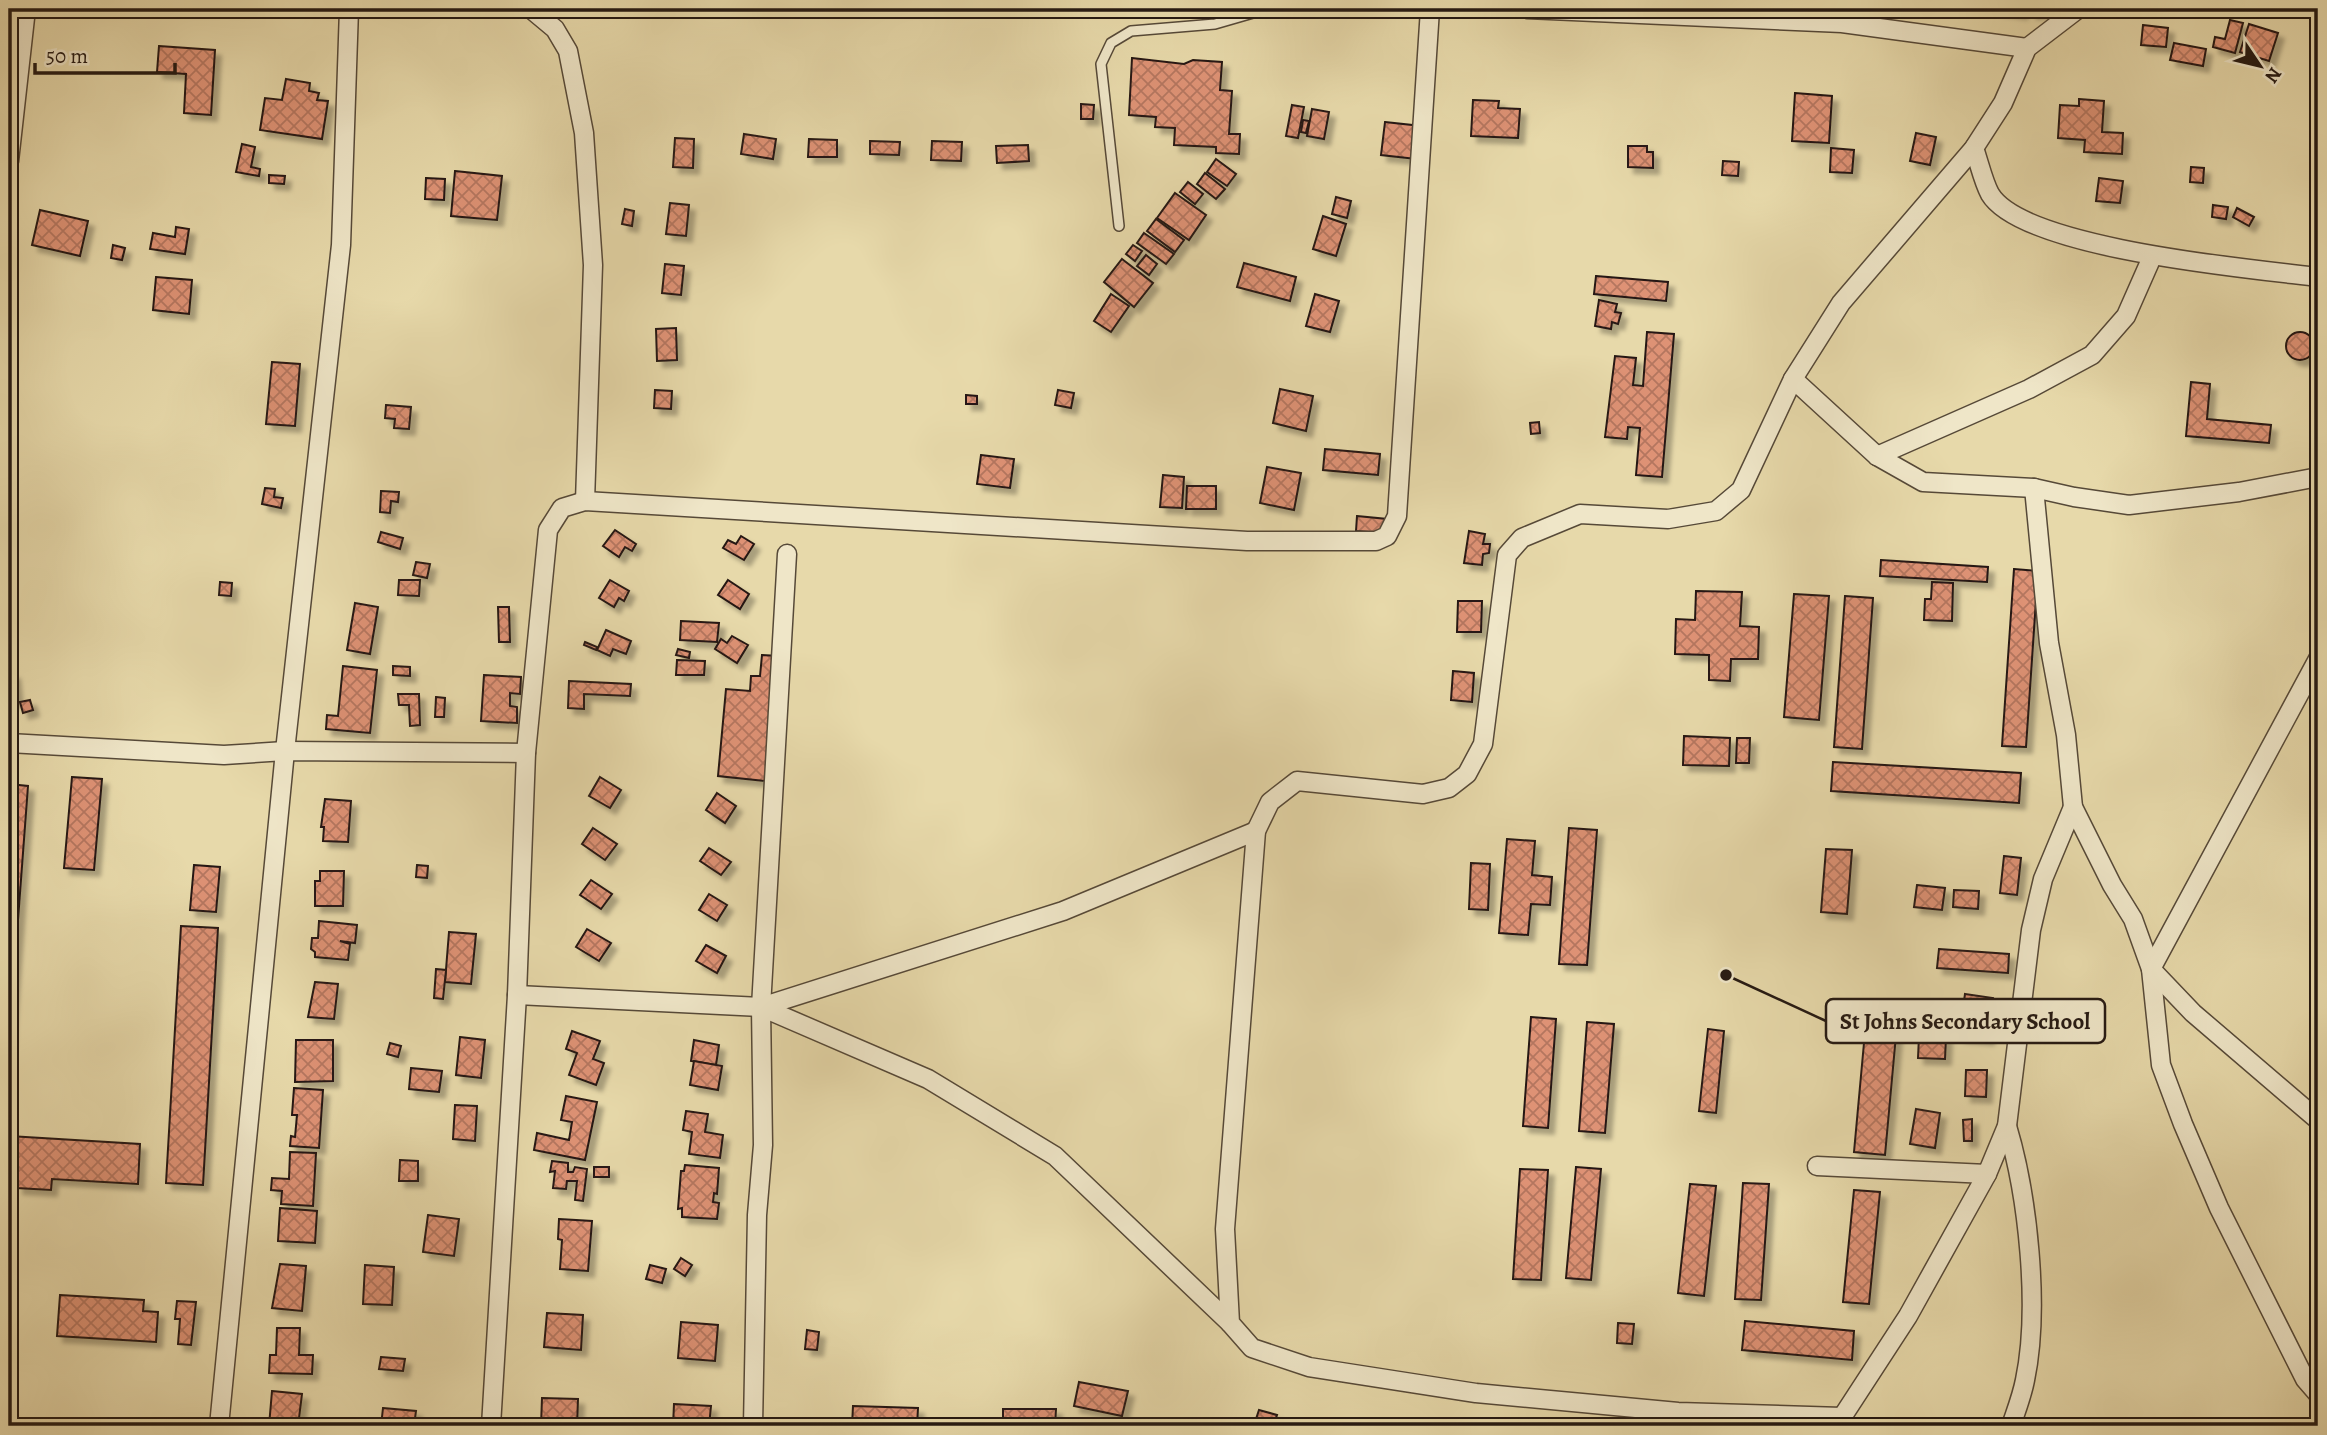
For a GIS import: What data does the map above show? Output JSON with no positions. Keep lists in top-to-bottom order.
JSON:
{
  "places": ["St Johns Secondary School"],
  "scale_bar": "50 m",
  "north": "bottom right"
}
